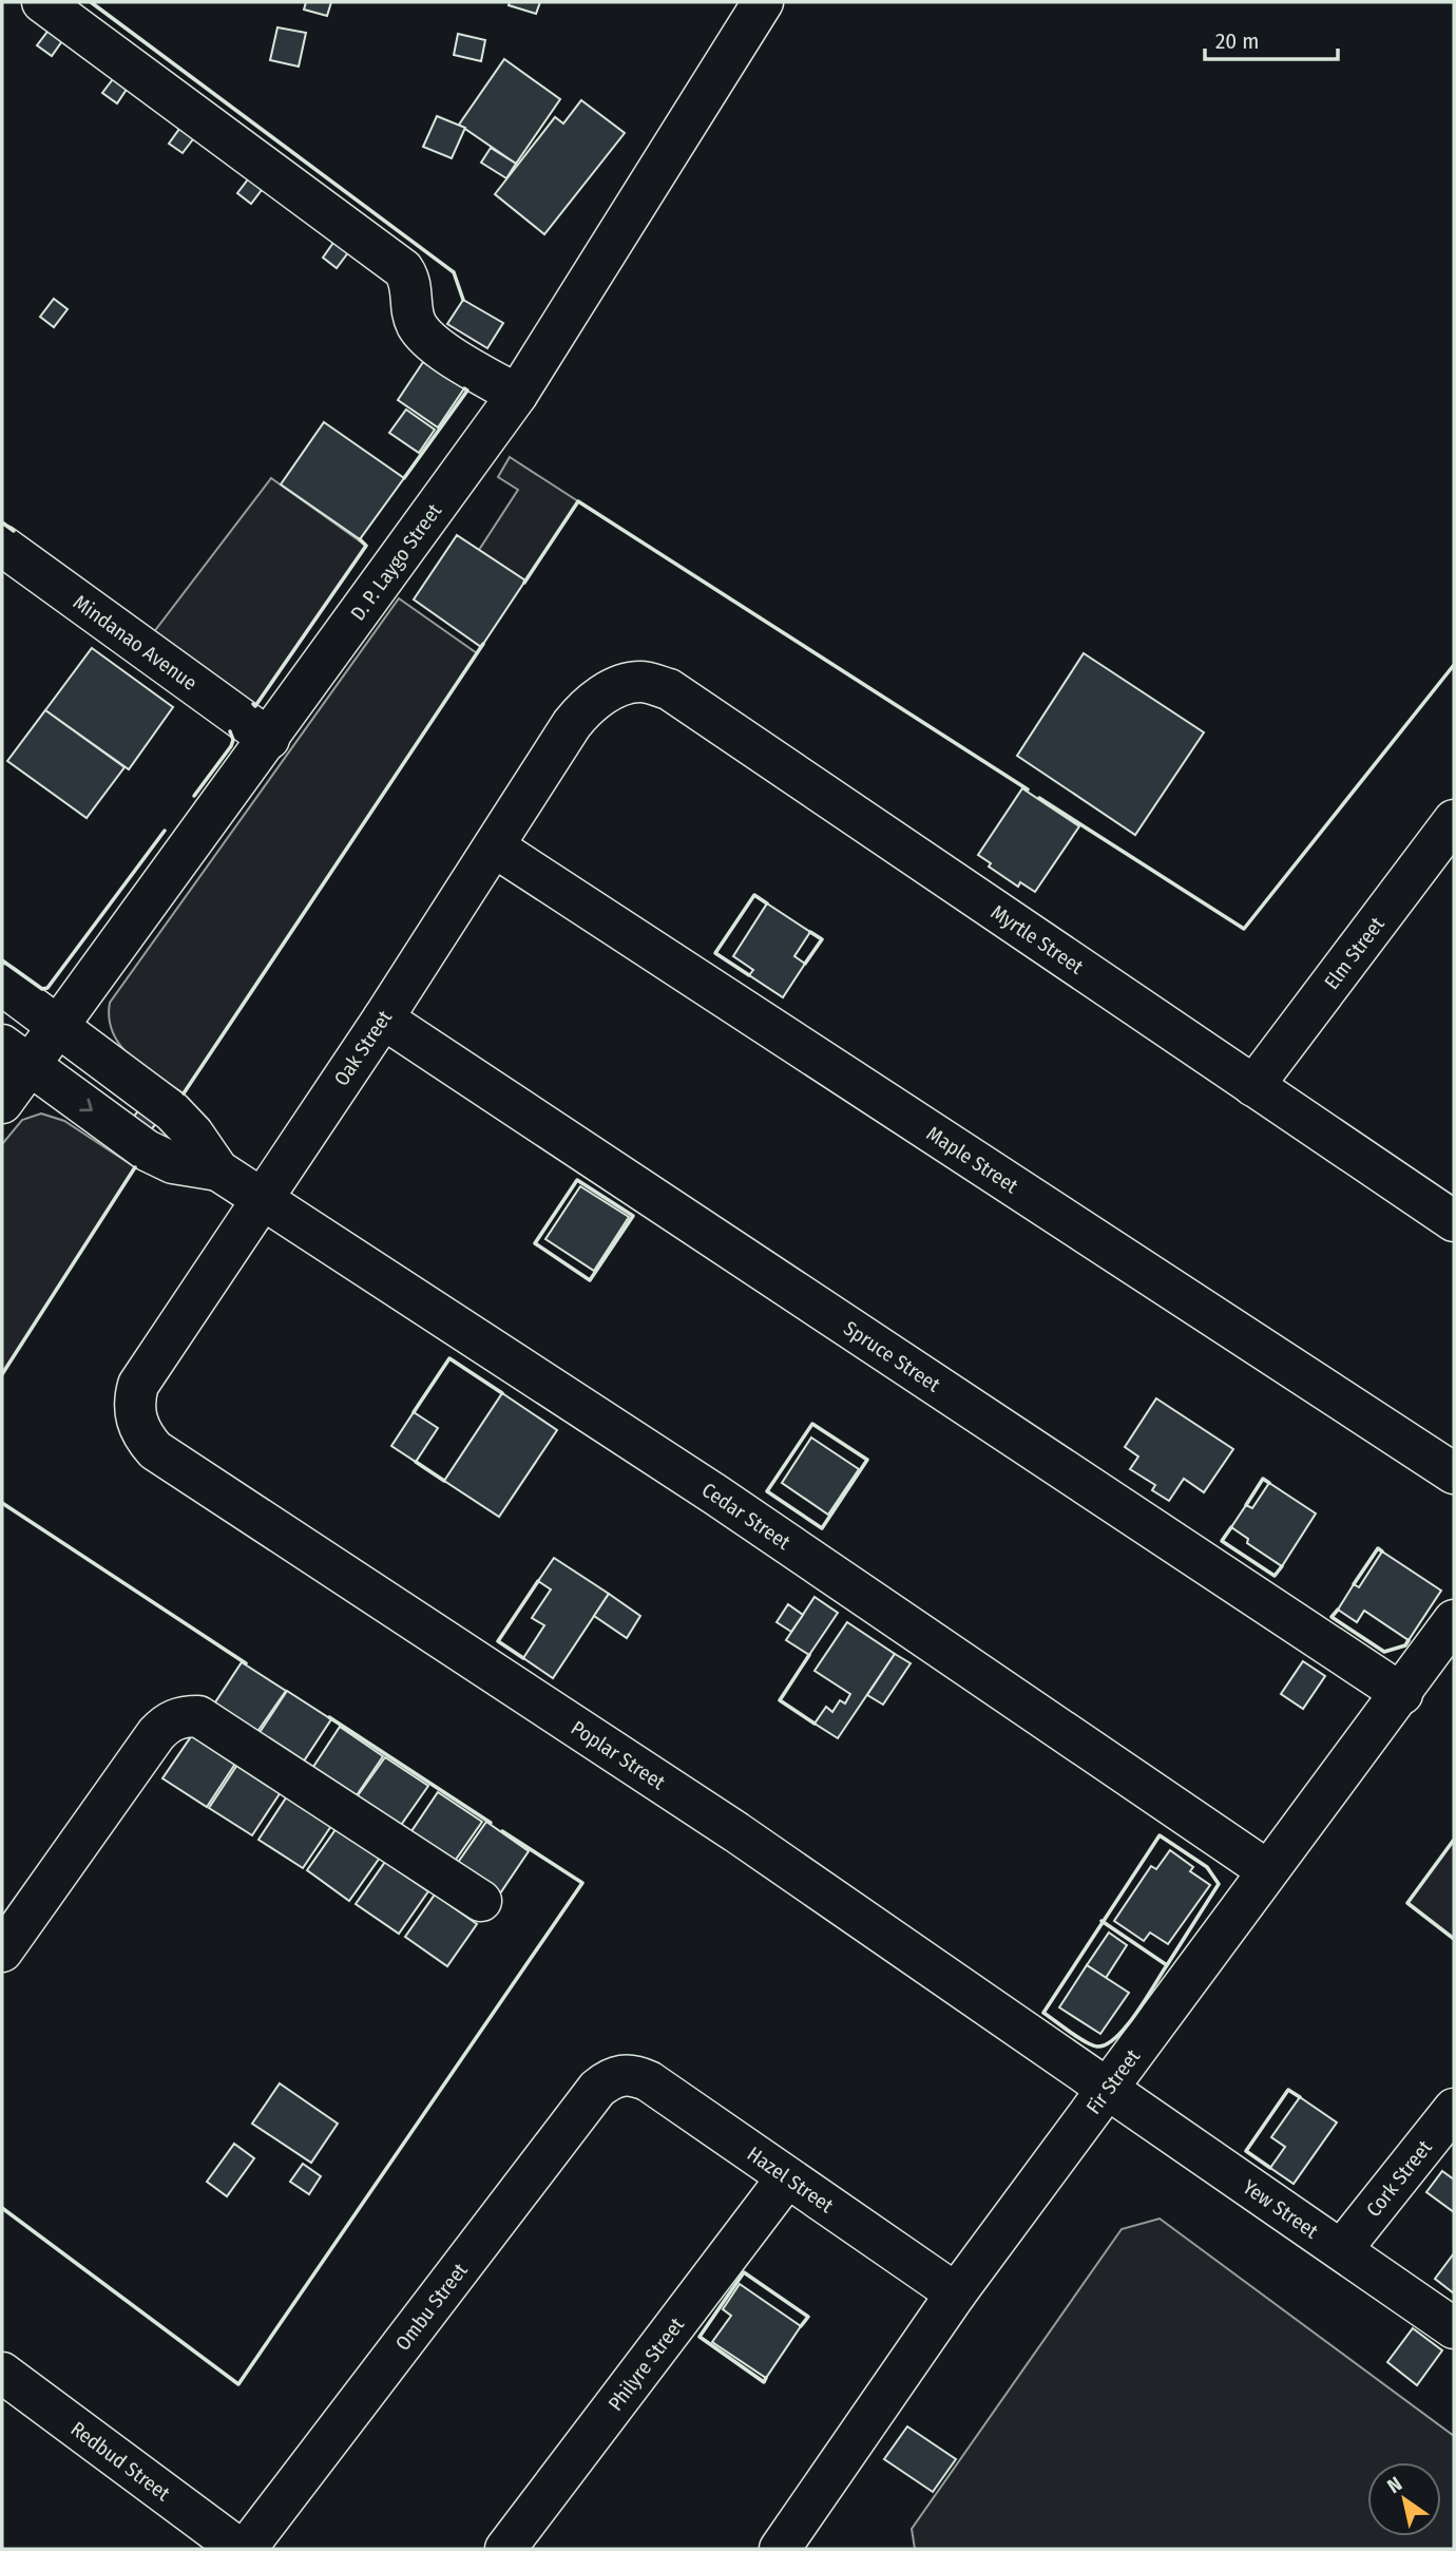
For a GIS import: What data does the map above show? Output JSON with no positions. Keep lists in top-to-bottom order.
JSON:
{
  "streets": {
    "street": [
      "D. P. Laygo Street",
      "Mindanao Avenue",
      "Myrtle Street",
      "Elm Street",
      "Oak Street",
      "Maple Street",
      "Spruce Street",
      "Cedar Street",
      "Poplar Street",
      "Fir Street",
      "Cork Street",
      "Hazel Street",
      "Yew Street",
      "Ombu Street",
      "Philyre Street",
      "Redbud Street"
    ]
  },
  "crossings": [
    ["D. P. Laygo Street", "Mindanao Avenue"],
    ["Myrtle Street", "Elm Street"],
    ["Myrtle Street", "Oak Street"],
    ["Oak Street", "Maple Street"],
    ["Oak Street", "Spruce Street"],
    ["Oak Street", "Cedar Street"],
    ["Oak Street", "Poplar Street"],
    ["Spruce Street", "Fir Street"],
    ["Cedar Street", "Fir Street"],
    ["Poplar Street", "Fir Street"],
    ["Poplar Street", "Yew Street"],
    ["Fir Street", "Hazel Street"],
    ["Fir Street", "Yew Street"],
    ["Cork Street", "Yew Street"],
    ["Hazel Street", "Ombu Street"],
    ["Hazel Street", "Philyre Street"]
  ],
  "scale_bar": "20 m",
  "north": "top left"
}
